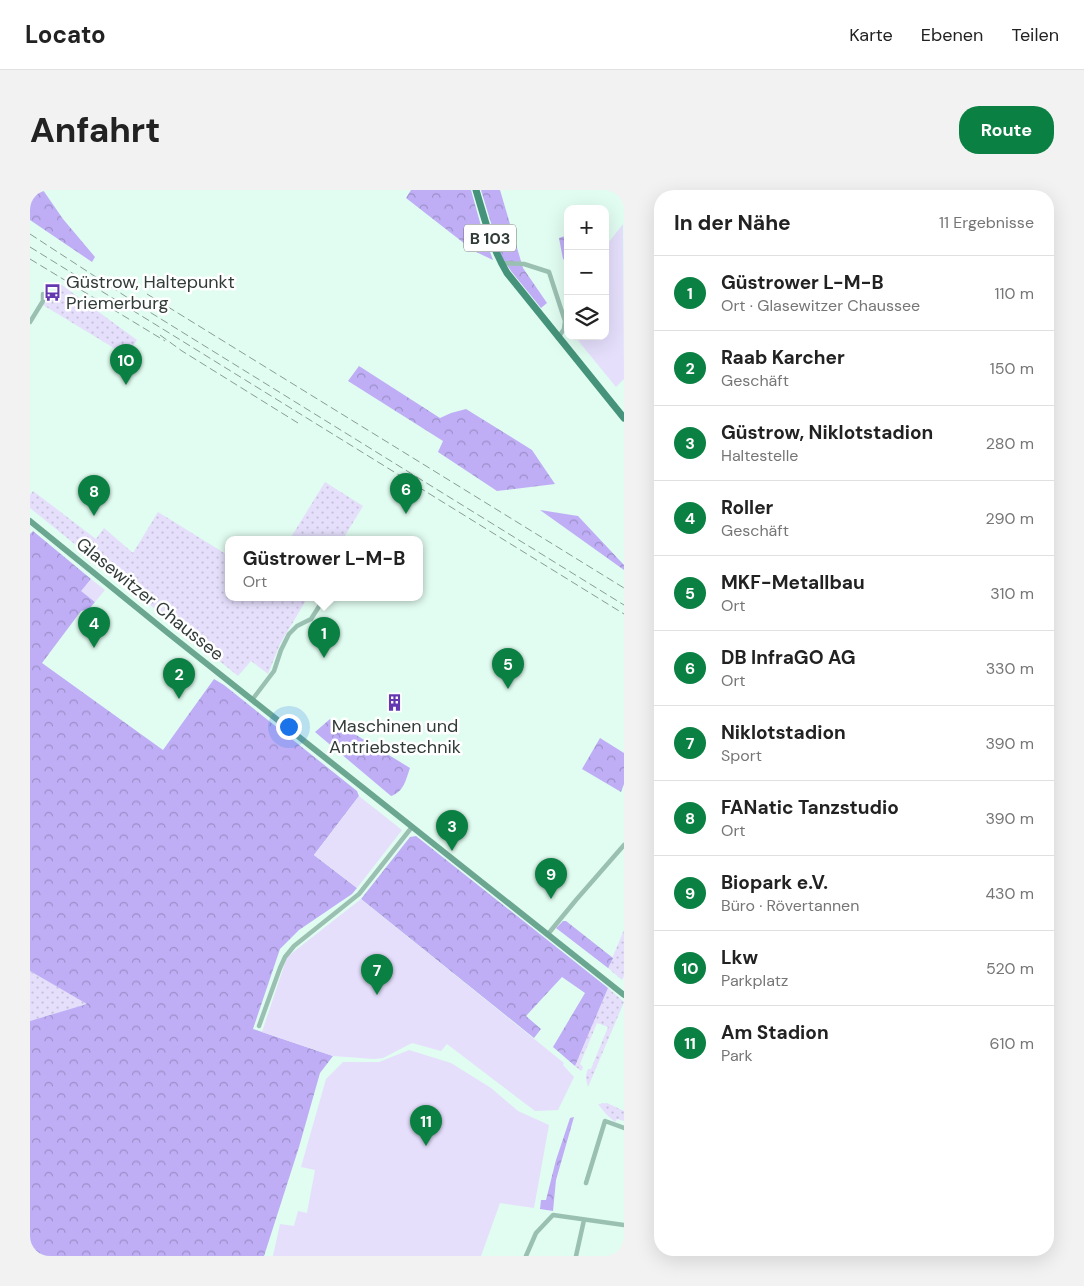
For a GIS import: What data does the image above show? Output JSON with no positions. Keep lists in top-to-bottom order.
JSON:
{
  "streets": {
    "main road": ["B 103", "Glasewitzer Chaussee"]
  },
  "places": {
    "bus stop": ["Güstrow, Haltepunkt Priemerburg"],
    "building": ["Maschinen und Antriebstechnik"]
  },
  "page": {
    "header": "Locato",
    "nav": ["Karte", "Ebenen", "Teilen"],
    "buttons": "Route",
    "title": "Anfahrt",
    "heading": ["In der Nähe", "11 Ergebnisse"],
    "map_buttons": ["+", "−"],
    "list": [
      {
        "mark": "1",
        "name": "Güstrower L-M-B",
        "note": "Ort · Glasewitzer Chaussee",
        "value": "110 m"
      },
      {
        "mark": "2",
        "name": "Raab Karcher",
        "note": "Geschäft",
        "value": "150 m"
      },
      {
        "mark": "3",
        "name": "Güstrow, Niklotstadion",
        "note": "Haltestelle",
        "value": "280 m"
      },
      {
        "mark": "4",
        "name": "Roller",
        "note": "Geschäft",
        "value": "290 m"
      },
      {
        "mark": "5",
        "name": "MKF-Metallbau",
        "note": "Ort",
        "value": "310 m"
      },
      {
        "mark": "6",
        "name": "DB InfraGO AG",
        "note": "Ort",
        "value": "330 m"
      },
      {
        "mark": "7",
        "name": "Niklotstadion",
        "note": "Sport",
        "value": "390 m"
      },
      {
        "mark": "8",
        "name": "FANatic Tanzstudio",
        "note": "Ort",
        "value": "390 m"
      },
      {
        "mark": "9",
        "name": "Biopark e.V.",
        "note": "Büro · Rövertannen",
        "value": "430 m"
      },
      {
        "mark": "10",
        "name": "Lkw",
        "note": "Parkplatz",
        "value": "520 m"
      },
      {
        "mark": "11",
        "name": "Am Stadion",
        "note": "Park",
        "value": "610 m"
      }
    ],
    "pins": [
      "10",
      "6",
      "8",
      "4",
      "1",
      "5",
      "2",
      "3",
      "9",
      "7",
      "11"
    ],
    "popup": ["Güstrower L-M-B", "Ort"]
  }
}
